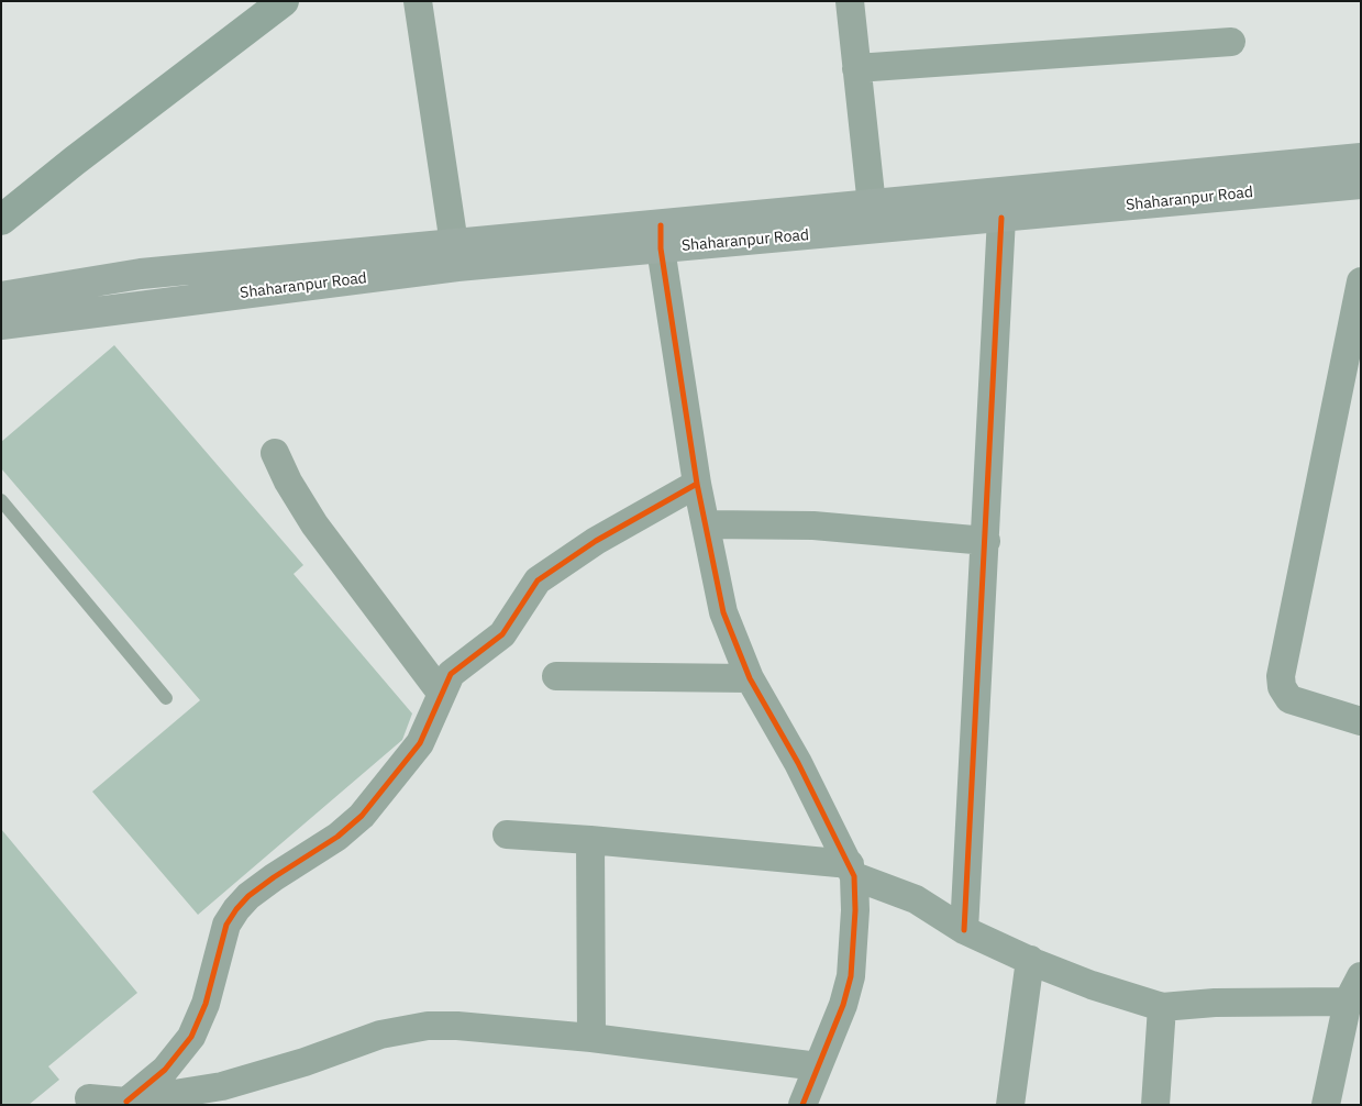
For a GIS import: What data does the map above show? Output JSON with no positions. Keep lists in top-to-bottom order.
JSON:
{
  "streets": {
    "main road": ["Shaharanpur Road"]
  }
}
